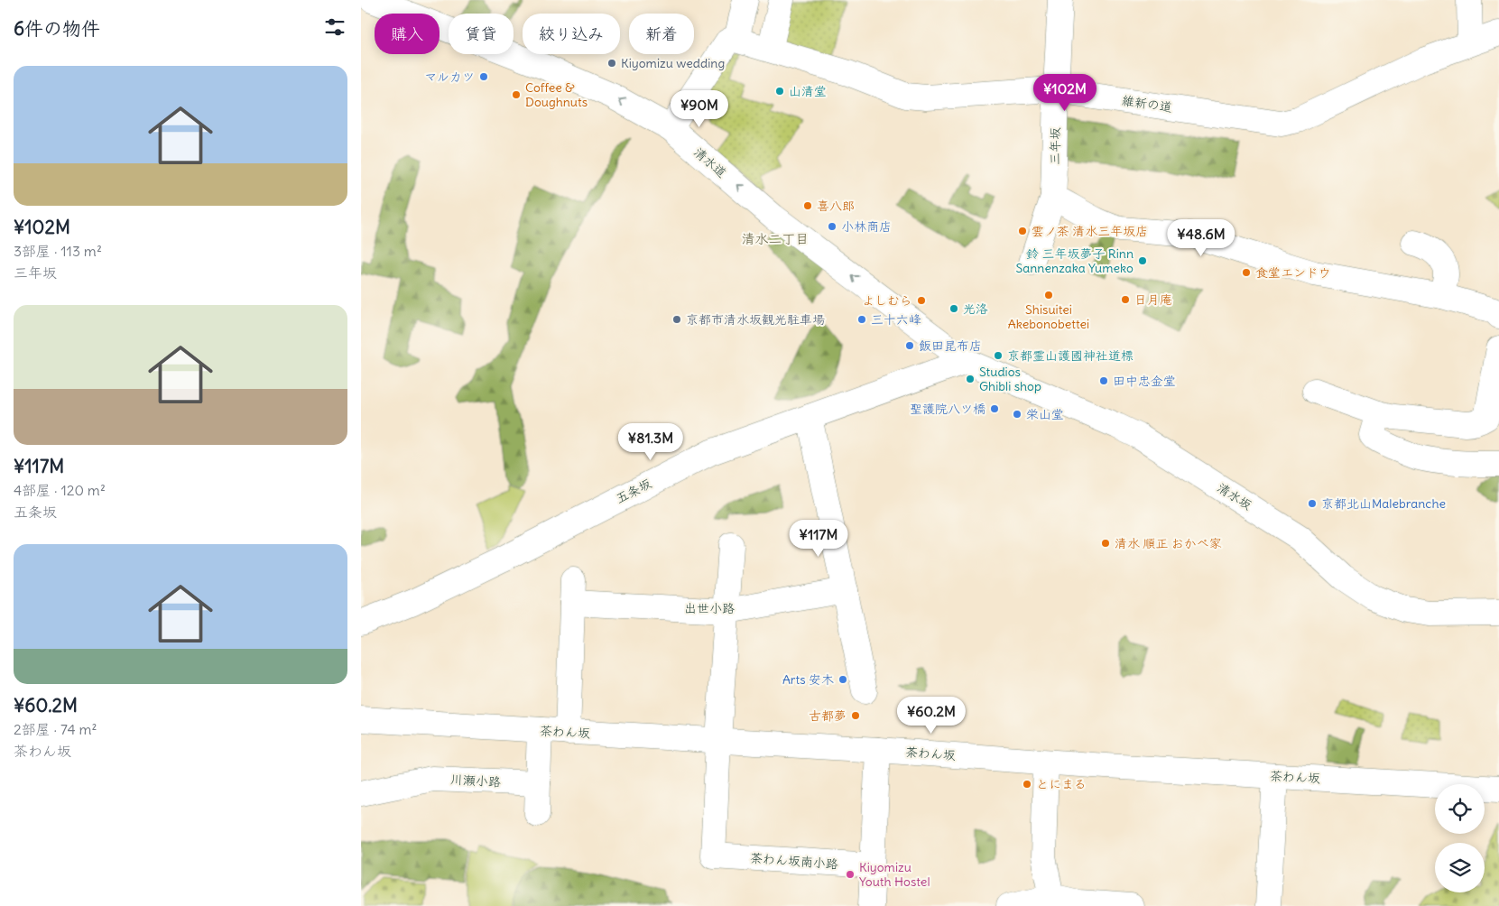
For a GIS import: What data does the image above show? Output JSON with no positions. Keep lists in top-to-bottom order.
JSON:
{
  "streets": {
    "street": [
      "維新の道",
      "清水道",
      "五条坂",
      "清水坂",
      "出世小路",
      "茶わん坂",
      "川瀬小路",
      "茶わん坂南小路"
    ]
  },
  "crossings": [
    ["清水道", "五条坂"],
    ["清水道", "清水坂"],
    ["五条坂", "清水坂"],
    ["出世小路", "茶わん坂"],
    ["茶わん坂", "茶わん坂南小路"]
  ],
  "one_way": ["清水道"],
  "districts": ["清水二丁目"],
  "places": [
    "Kiyomizu wedding",
    "マルカツ",
    "山清堂",
    "Coffee & Doughnuts",
    "喜八郎",
    "小林商店",
    "雲ノ茶 清水三年坂店",
    "鈴 三年坂夢子 Rinn Sannenzaka Yumeko",
    "食堂エンドウ",
    "Shisuitei Akebonobettei",
    "日月庵",
    "よしむら",
    "光洛",
    "京都市清水坂観光駐車場",
    "三十六峰",
    "飯田昆布店",
    "京都霊山護國神社道標",
    "Studios Ghibli shop",
    "田中忠金堂",
    "聖護院八ツ橋",
    "栄山堂",
    "京都北山Malebranche",
    "清水 順正 おかべ家",
    "Arts 安木",
    "古都夢",
    "とにまる",
    "Kiyomizu Youth Hostel"
  ],
  "page": {
    "heading": "6件の物件",
    "chip": [
      "購入",
      "賃貸",
      "絞り込み",
      "新着"
    ],
    "list": [
      {
        "name": "¥102M",
        "note": "3部屋 · 113 m² · 三年坂"
      },
      {
        "name": "¥117M",
        "note": "4部屋 · 120 m² · 五条坂"
      },
      {
        "name": "¥60.2M",
        "note": "2部屋 · 74 m² · 茶わん坂"
      }
    ],
    "price": [
      "¥102M",
      "¥90M",
      "¥48.6M",
      "¥81.3M",
      "¥117M",
      "¥60.2M"
    ]
  }
}
